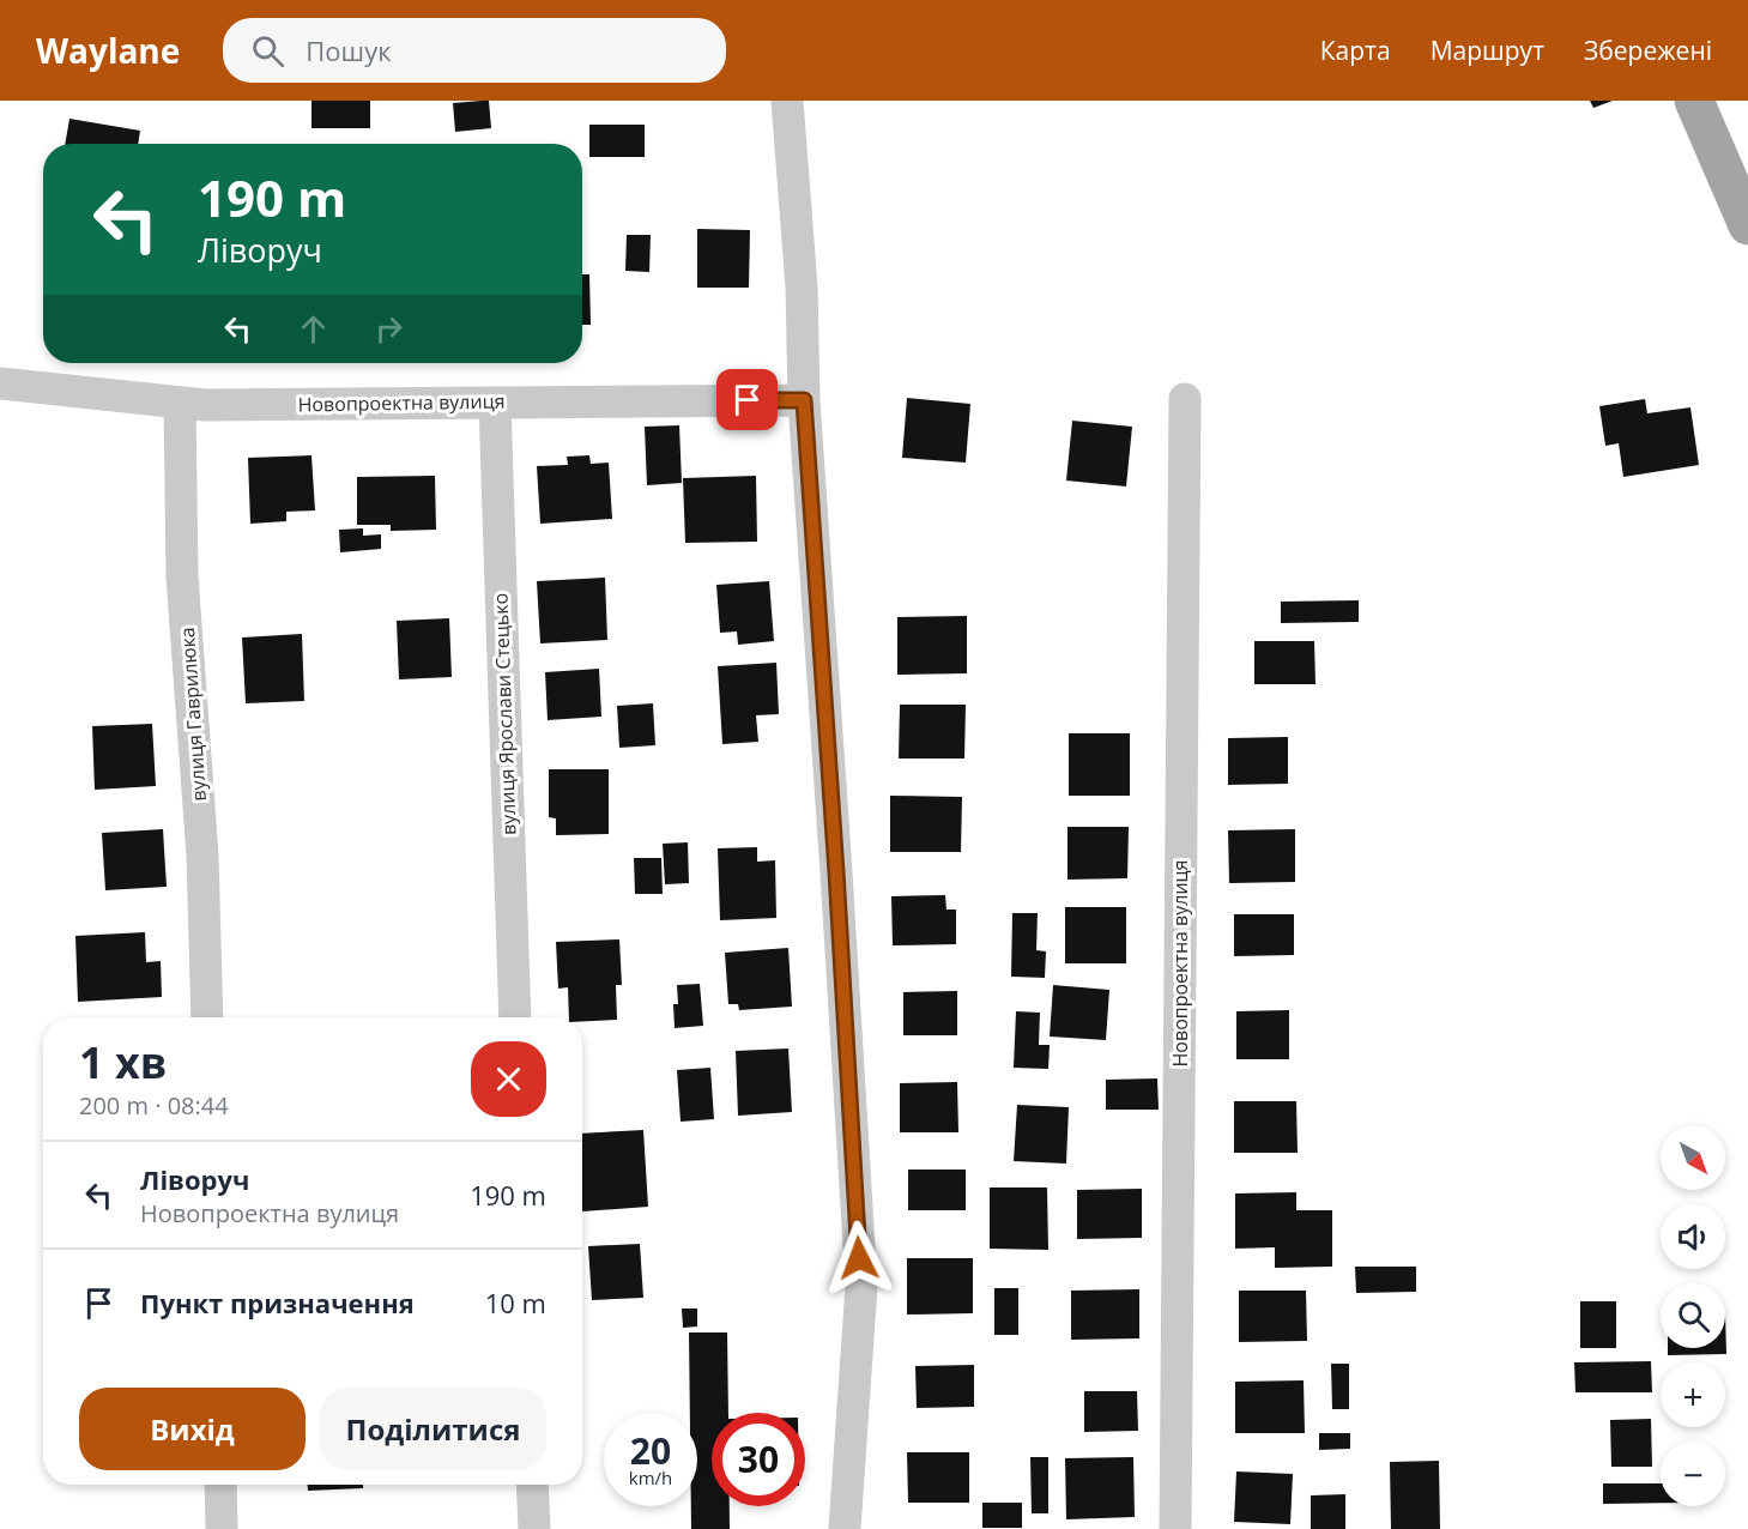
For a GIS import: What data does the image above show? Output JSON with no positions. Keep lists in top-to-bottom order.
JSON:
{
  "streets": {
    "street": ["Новопроектна вулиця", "вулиця Гаврилюка", "вулиця Ярослави Стецько"]
  },
  "crossings": [
    ["Новопроектна вулиця", "вулиця Гаврилюка"],
    ["Новопроектна вулиця", "вулиця Ярослави Стецько"]
  ],
  "north": "bottom right",
  "page": {
    "header": "Waylane",
    "search": "Пошук",
    "nav": ["Карта", "Маршрут", "Збережені"],
    "turn": ["190 m", "Ліворуч"],
    "heading": ["1 хв", "200 m · 08:44"],
    "map_buttons": ["+", "−"],
    "list": [
      {
        "name": "Ліворуч",
        "note": "Новопроектна вулиця",
        "value": "190 m"
      },
      {
        "name": "Пункт призначення",
        "value": "10 m"
      }
    ],
    "buttons": ["Вихід", "Поділитися"],
    "speed": "20 km/h",
    "limit": "30"
  }
}
